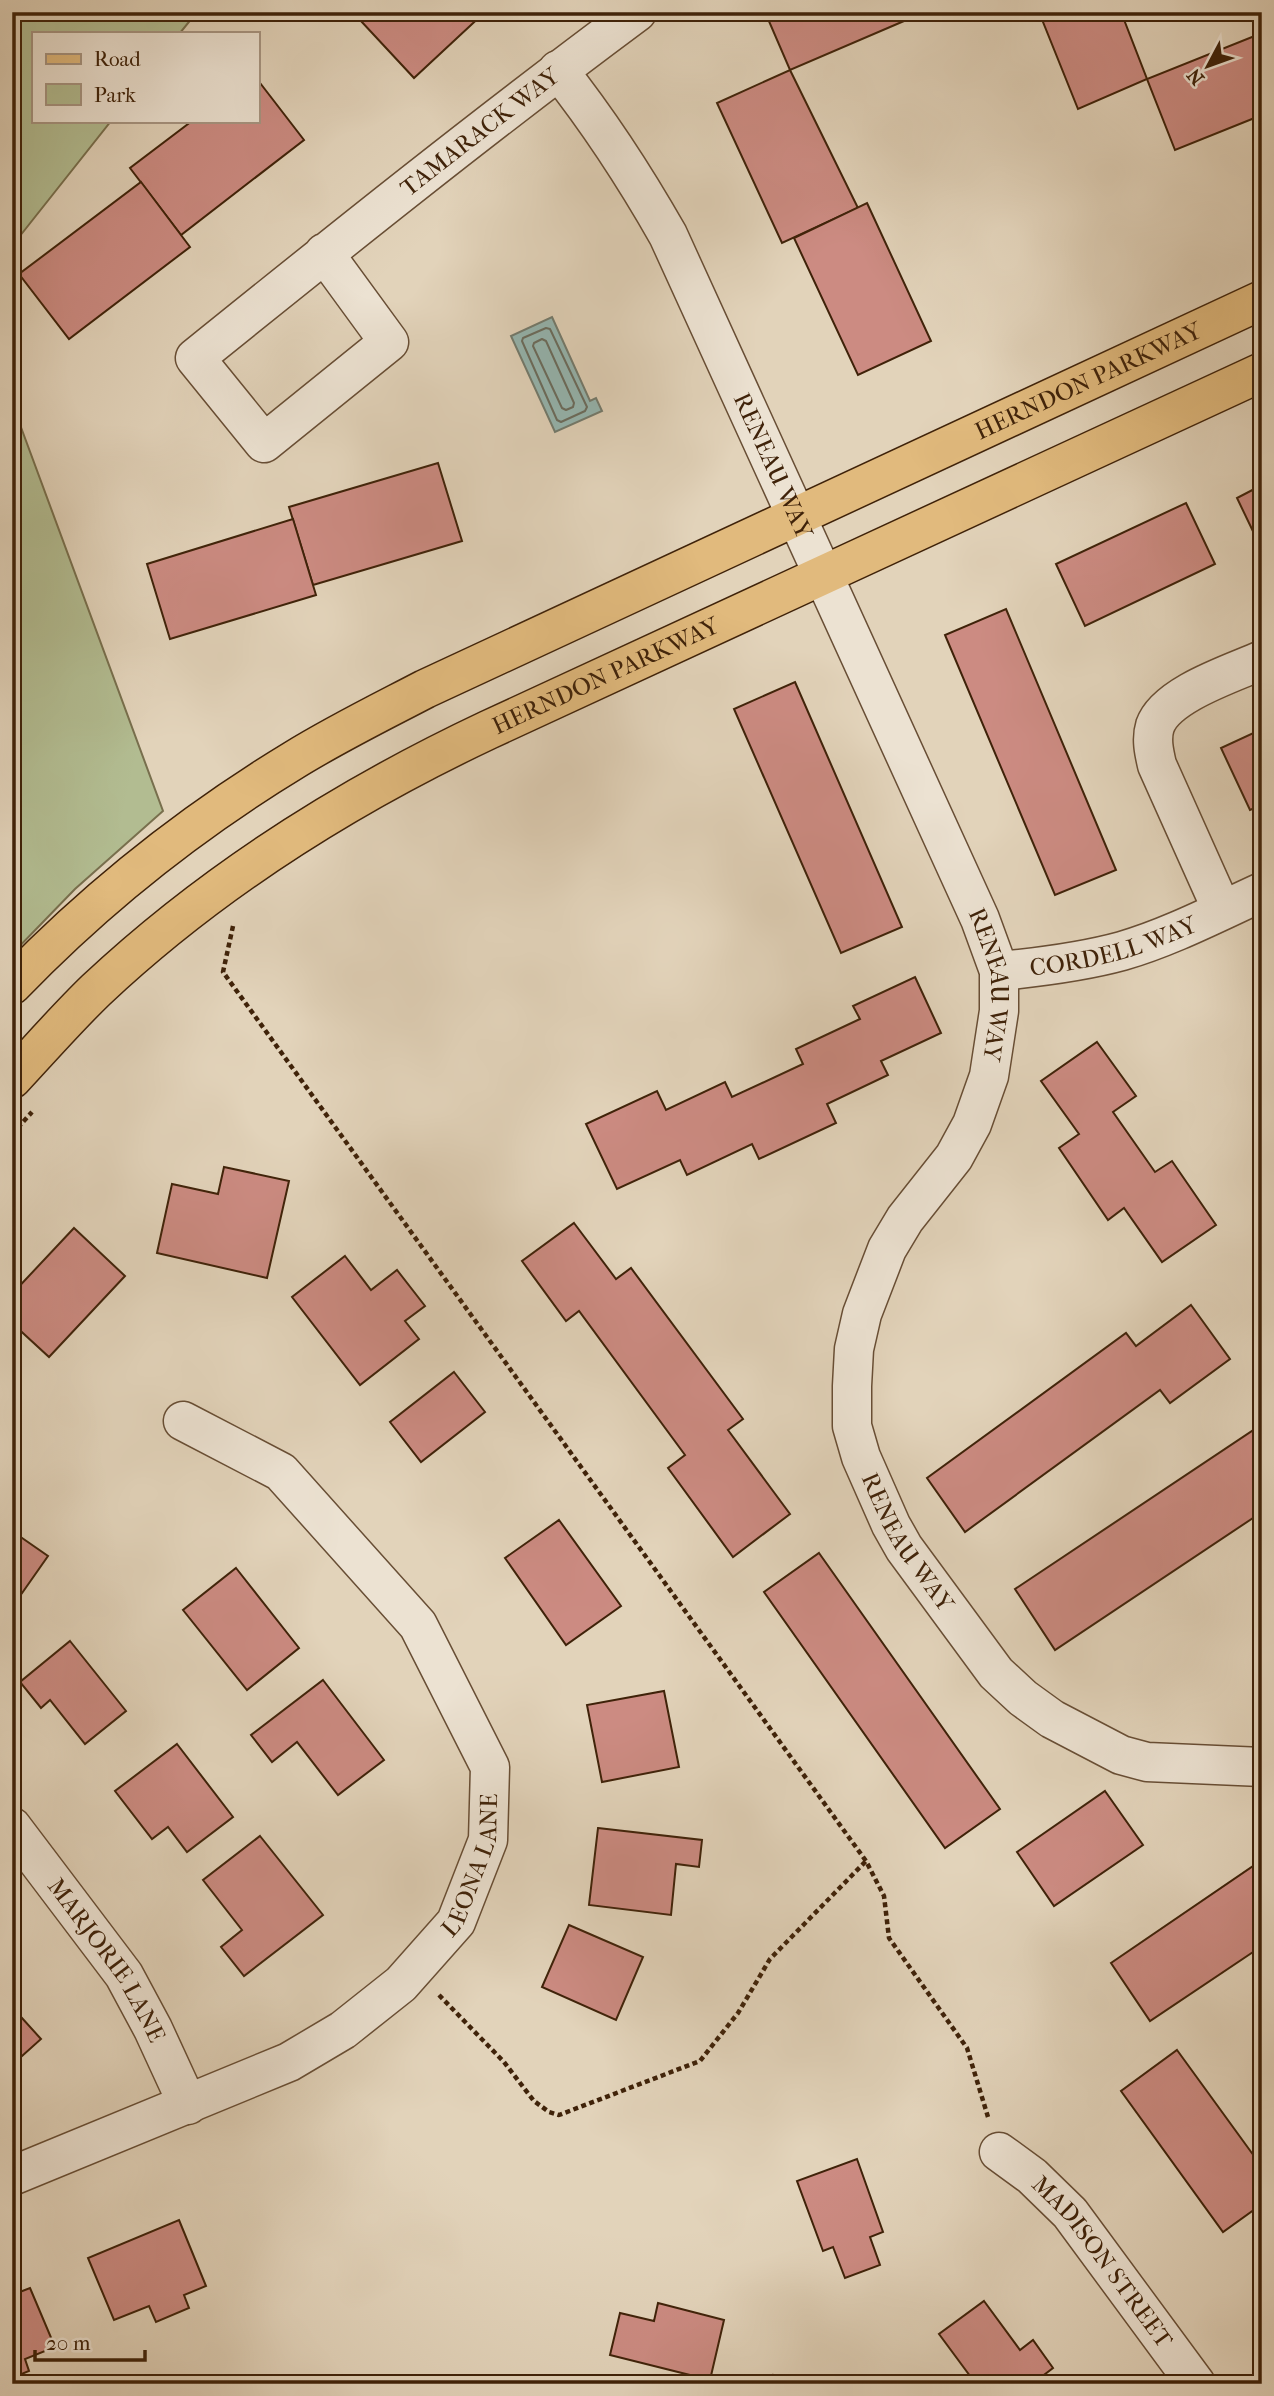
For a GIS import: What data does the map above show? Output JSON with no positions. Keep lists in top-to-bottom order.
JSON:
{
  "streets": {
    "main road": ["HERNDON PARKWAY"],
    "street": [
      "TAMARACK WAY",
      "RENEAU WAY",
      "CORDELL WAY",
      "LEONA LANE",
      "MARJORIE LANE",
      "MADISON STREET"
    ]
  },
  "crossings": [
    ["TAMARACK WAY", "RENEAU WAY"],
    ["HERNDON PARKWAY", "RENEAU WAY"],
    ["RENEAU WAY", "CORDELL WAY"],
    ["LEONA LANE", "MARJORIE LANE"]
  ],
  "legend": ["Road", "Park"],
  "scale_bar": "20 m",
  "north": "bottom left"
}
